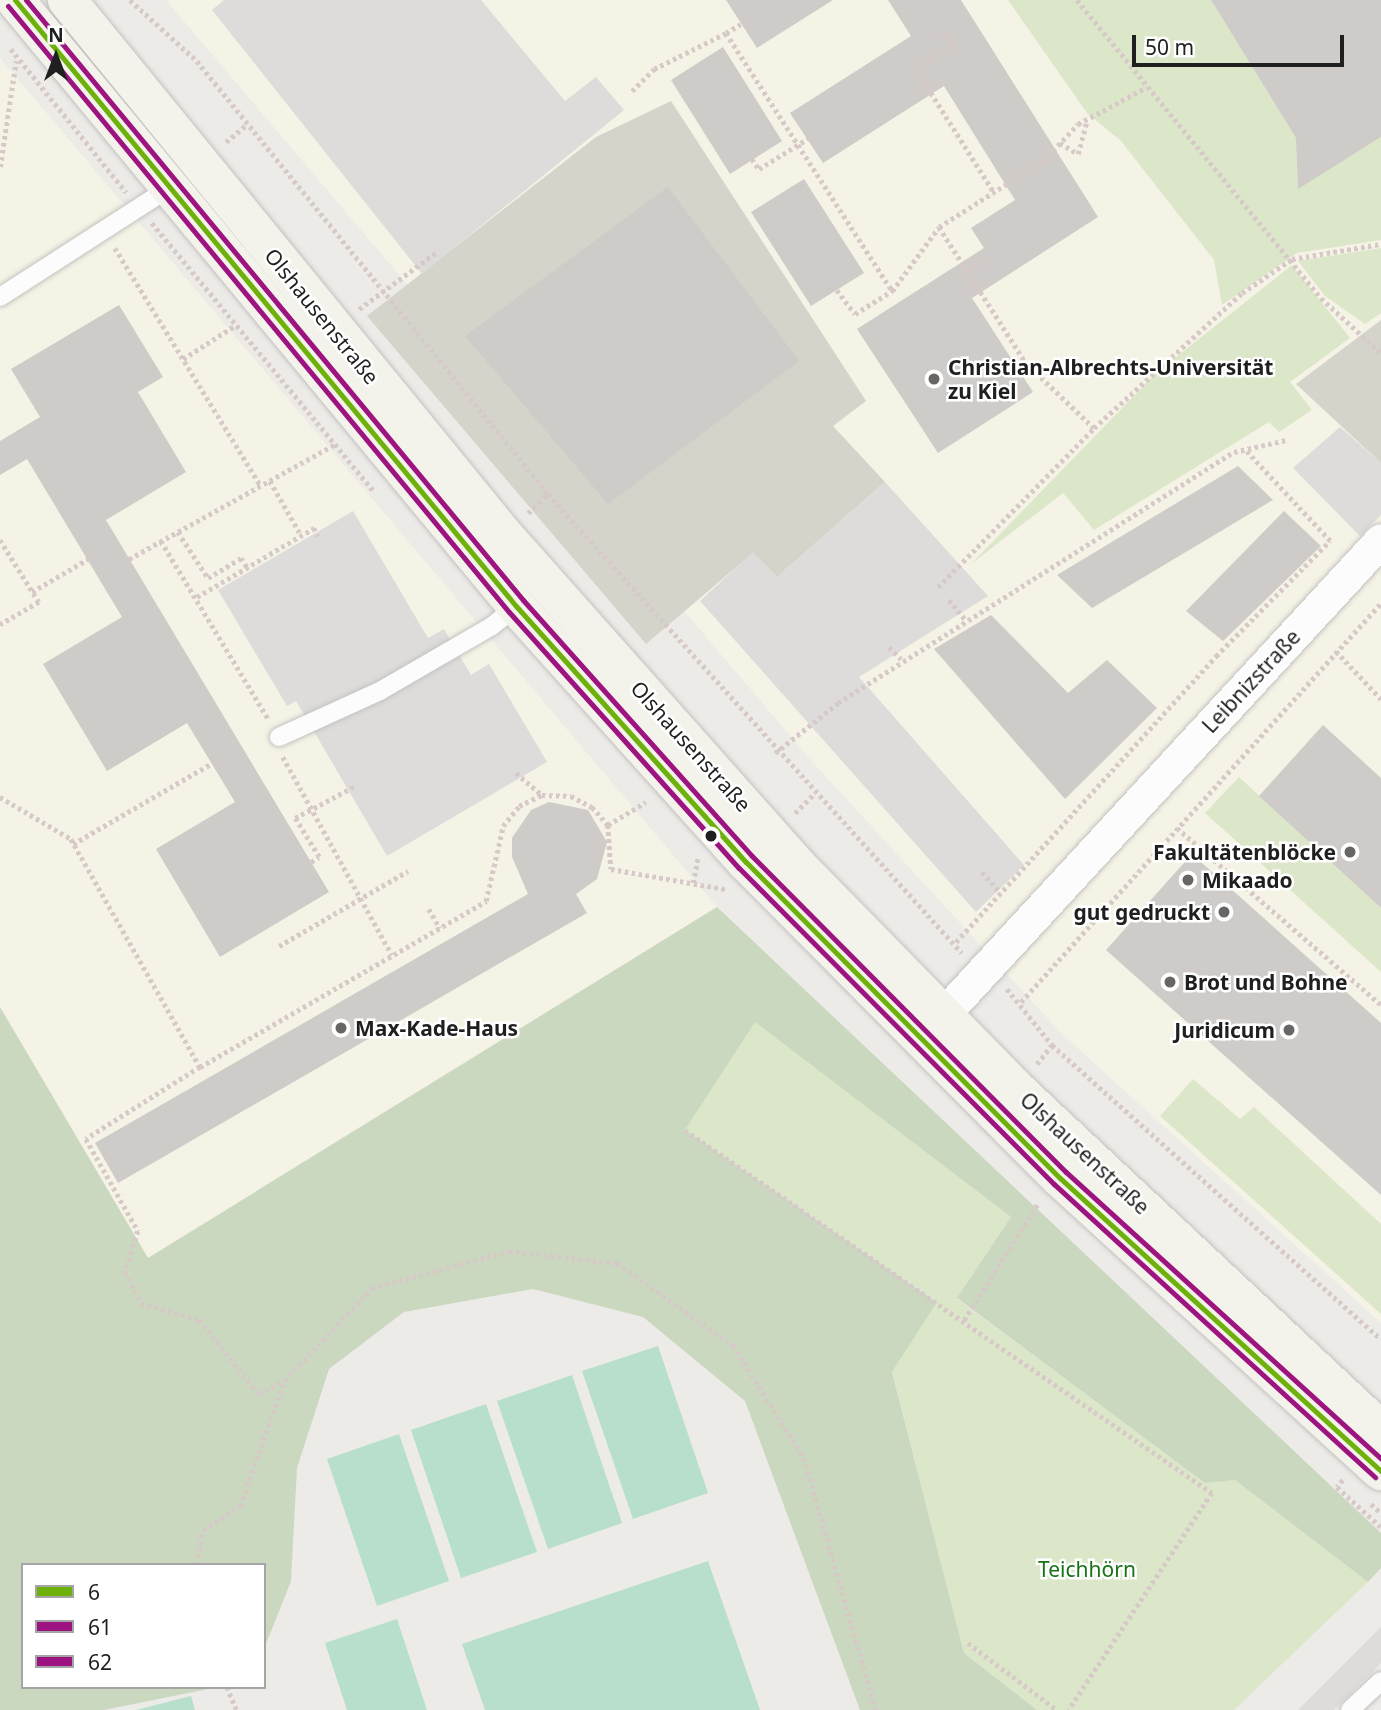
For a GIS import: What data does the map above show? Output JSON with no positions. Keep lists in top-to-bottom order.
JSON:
{
  "streets": {
    "street": ["Olshausenstraße", "Leibnizstraße"]
  },
  "crossings": [
    ["Olshausenstraße", "Leibnizstraße"]
  ],
  "parks": ["Teichhörn"],
  "places": [
    "Christian-Albrechts-Universität zu Kiel",
    "Fakultätenblöcke",
    "Mikaado",
    "gut gedruckt",
    "Brot und Bohne",
    "Max-Kade-Haus",
    "Juridicum"
  ],
  "lines": ["transit line 6", "transit line 62", "transit line 61"],
  "legend": ["6", "61", "62"],
  "scale_bar": "50 m",
  "north": "top"
}
